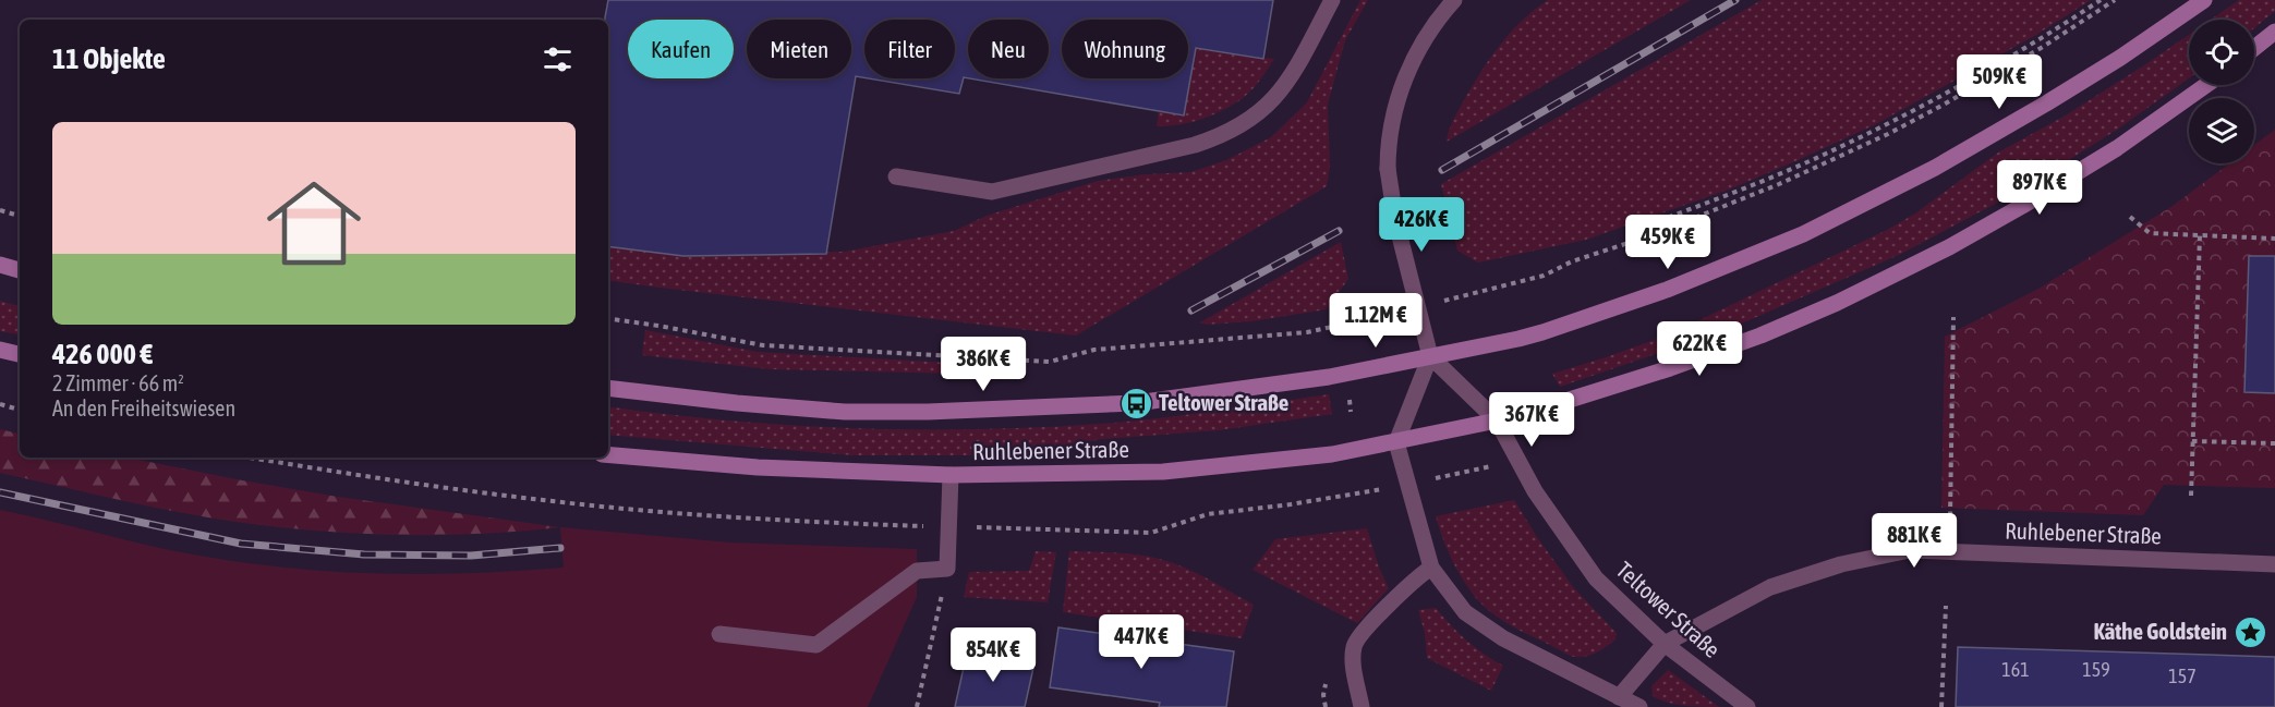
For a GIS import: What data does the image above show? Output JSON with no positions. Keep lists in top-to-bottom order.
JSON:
{
  "streets": {
    "main road": ["Ruhlebener Straße"],
    "street": ["Teltower Straße"]
  },
  "crossings": [
    ["Ruhlebener Straße", "Teltower Straße"]
  ],
  "places": {
    "bus stop": ["Teltower Straße"],
    "place": ["Käthe Goldstein"]
  },
  "house_numbers": ["161", "159", "157"],
  "page": {
    "chip": [
      "Kaufen",
      "Mieten",
      "Filter",
      "Neu",
      "Wohnung"
    ],
    "heading": "11 Objekte",
    "price": [
      "509K €",
      "897K €",
      "426K €",
      "459K €",
      "1.12M €",
      "622K €",
      "386K €",
      "367K €",
      "881K €",
      "447K €",
      "854K €"
    ],
    "list": [
      {
        "name": "426 000 €",
        "note": "2 Zimmer · 66 m² · An den Freiheitswiesen"
      }
    ]
  }
}
